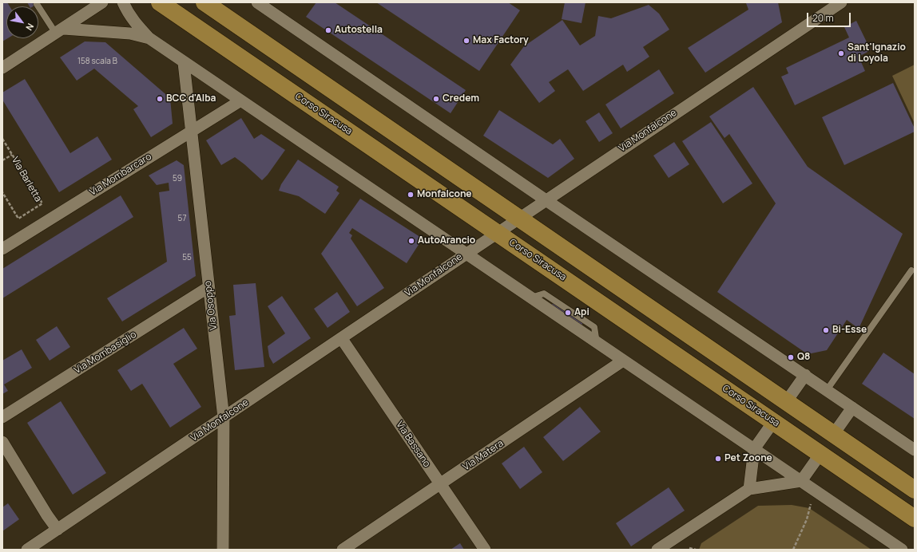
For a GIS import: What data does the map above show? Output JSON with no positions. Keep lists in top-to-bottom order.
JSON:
{
  "streets": {
    "main road": ["Corso Siracusa"],
    "street": [
      "Via Monfalcone",
      "Via Mombarcaro",
      "Via Osoppo",
      "Via Mombasiglio",
      "Via Bassano",
      "Via Matera"
    ],
    "path": ["Via Barletta"]
  },
  "crossings": [
    ["Corso Siracusa", "Via Monfalcone"],
    ["Via Monfalcone", "Via Osoppo"],
    ["Via Monfalcone", "Via Bassano"],
    ["Via Mombarcaro", "Via Osoppo"],
    ["Via Osoppo", "Via Mombasiglio"],
    ["Via Bassano", "Via Matera"]
  ],
  "places": [
    "Autostella",
    "Max Factory",
    "Sant'Ignazio di Loyola",
    "BCC d'Alba",
    "Credem",
    "Monfalcone",
    "AutoArancio",
    "Api",
    "Bi-Esse",
    "Q8",
    "Pet Zoone"
  ],
  "house_numbers": [
    "158 scala B",
    "59",
    "57",
    "55"
  ],
  "scale_bar": "20 m",
  "north": "bottom right"
}
